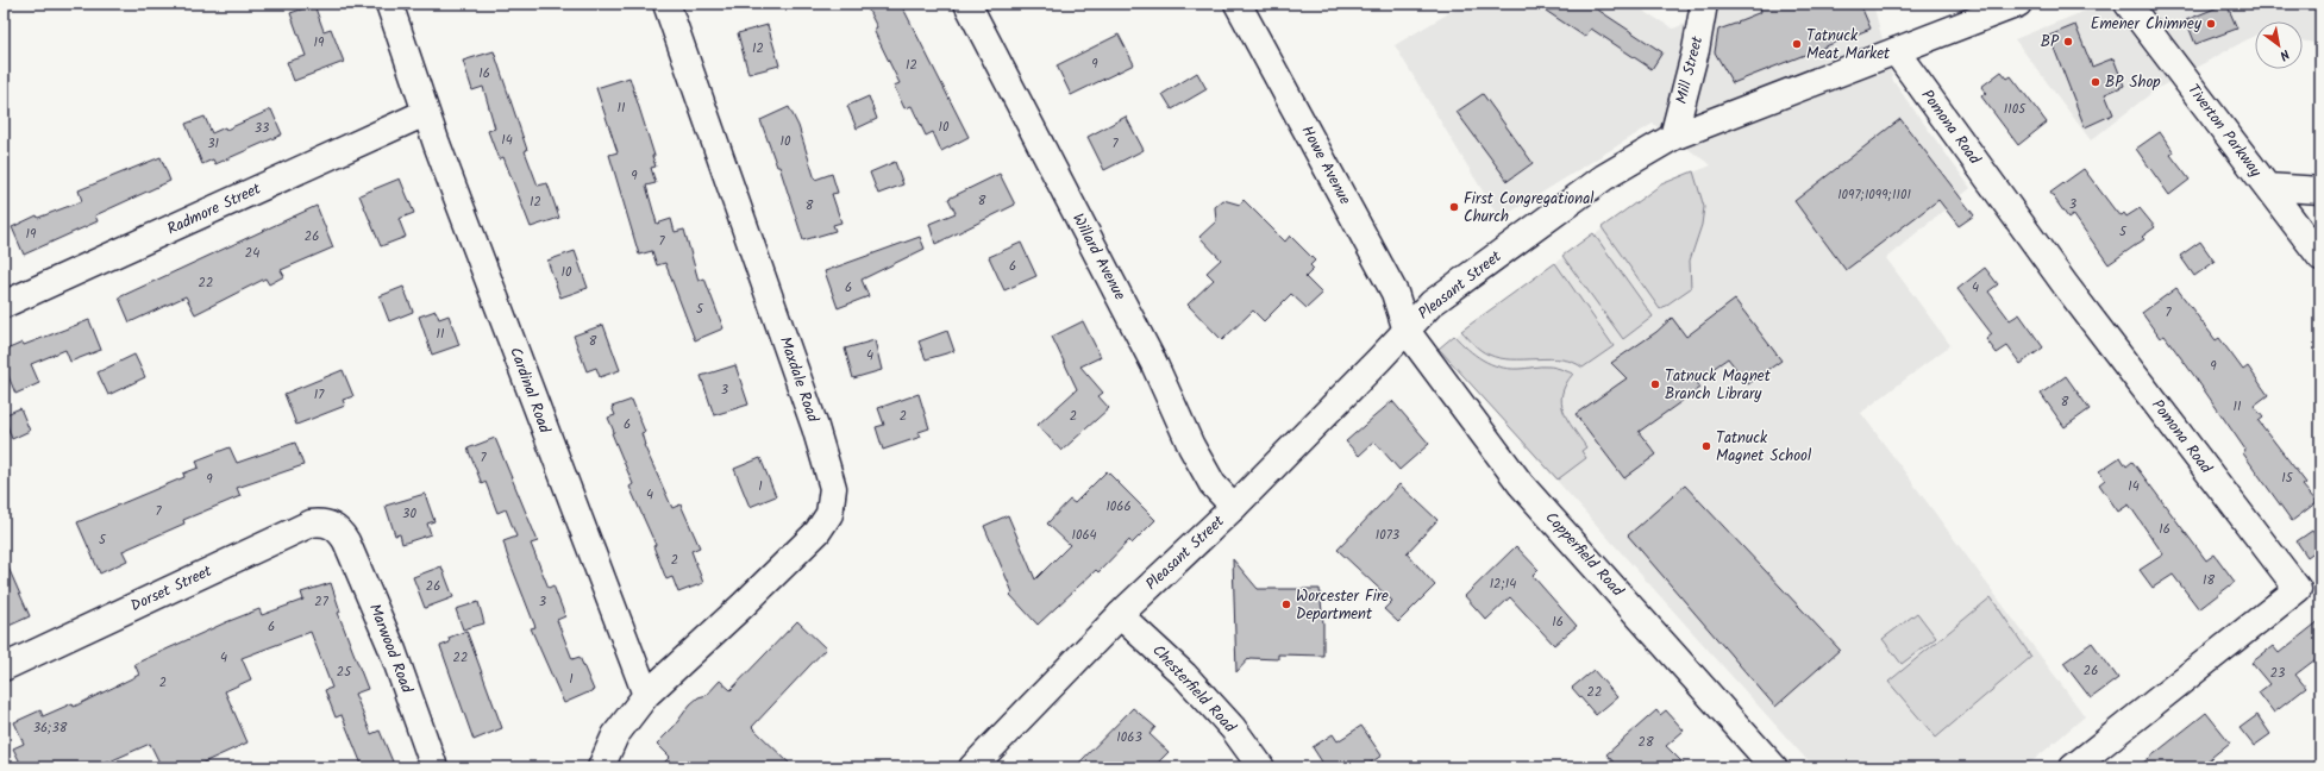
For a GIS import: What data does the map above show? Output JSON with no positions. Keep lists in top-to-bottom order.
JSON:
{
  "streets": {
    "street": [
      "Mill Street",
      "Pomona Road",
      "Tiverton Parkway",
      "Howe Avenue",
      "Radmore Street",
      "Willard Avenue",
      "Pleasant Street",
      "Maxdale Road",
      "Cardinal Road",
      "Copperfield Road",
      "Dorset Street",
      "Marwood Road",
      "Chesterfield Road"
    ]
  },
  "crossings": [
    ["Mill Street", "Pleasant Street"],
    ["Pomona Road", "Pleasant Street"],
    ["Howe Avenue", "Pleasant Street"],
    ["Howe Avenue", "Copperfield Road"],
    ["Radmore Street", "Cardinal Road"],
    ["Willard Avenue", "Pleasant Street"],
    ["Pleasant Street", "Copperfield Road"],
    ["Pleasant Street", "Chesterfield Road"],
    ["Maxdale Road", "Cardinal Road"],
    ["Dorset Street", "Marwood Road"]
  ],
  "places": [
    "Emener Chimney",
    "BP",
    "Tatnuck Meat Market",
    "BP Shop",
    "First Congregational Church",
    "Tatnuck Magnet Branch Library",
    "Tatnuck Magnet School",
    "Worcester Fire Department"
  ],
  "house_numbers": [
    "19",
    "12",
    "9",
    "12",
    "16",
    "11",
    "1105",
    "10",
    "33",
    "14",
    "10",
    "31",
    "7",
    "9",
    "1097;1099;1101",
    "8",
    "12",
    "3",
    "8",
    "5",
    "19",
    "26",
    "7",
    "24",
    "6",
    "10",
    "22",
    "6",
    "4",
    "5",
    "7",
    "11",
    "8",
    "4",
    "9",
    "3",
    "17",
    "8",
    "11",
    "2",
    "2",
    "6",
    "7",
    "15",
    "9",
    "1",
    "14",
    "4",
    "1066",
    "7",
    "30",
    "16",
    "1064",
    "1073",
    "5",
    "2",
    "18",
    "12;14",
    "26",
    "27",
    "3",
    "16",
    "6",
    "4",
    "22",
    "26",
    "25",
    "23",
    "1",
    "2",
    "22",
    "36;38",
    "1063",
    "28"
  ],
  "north": "bottom right"
}
